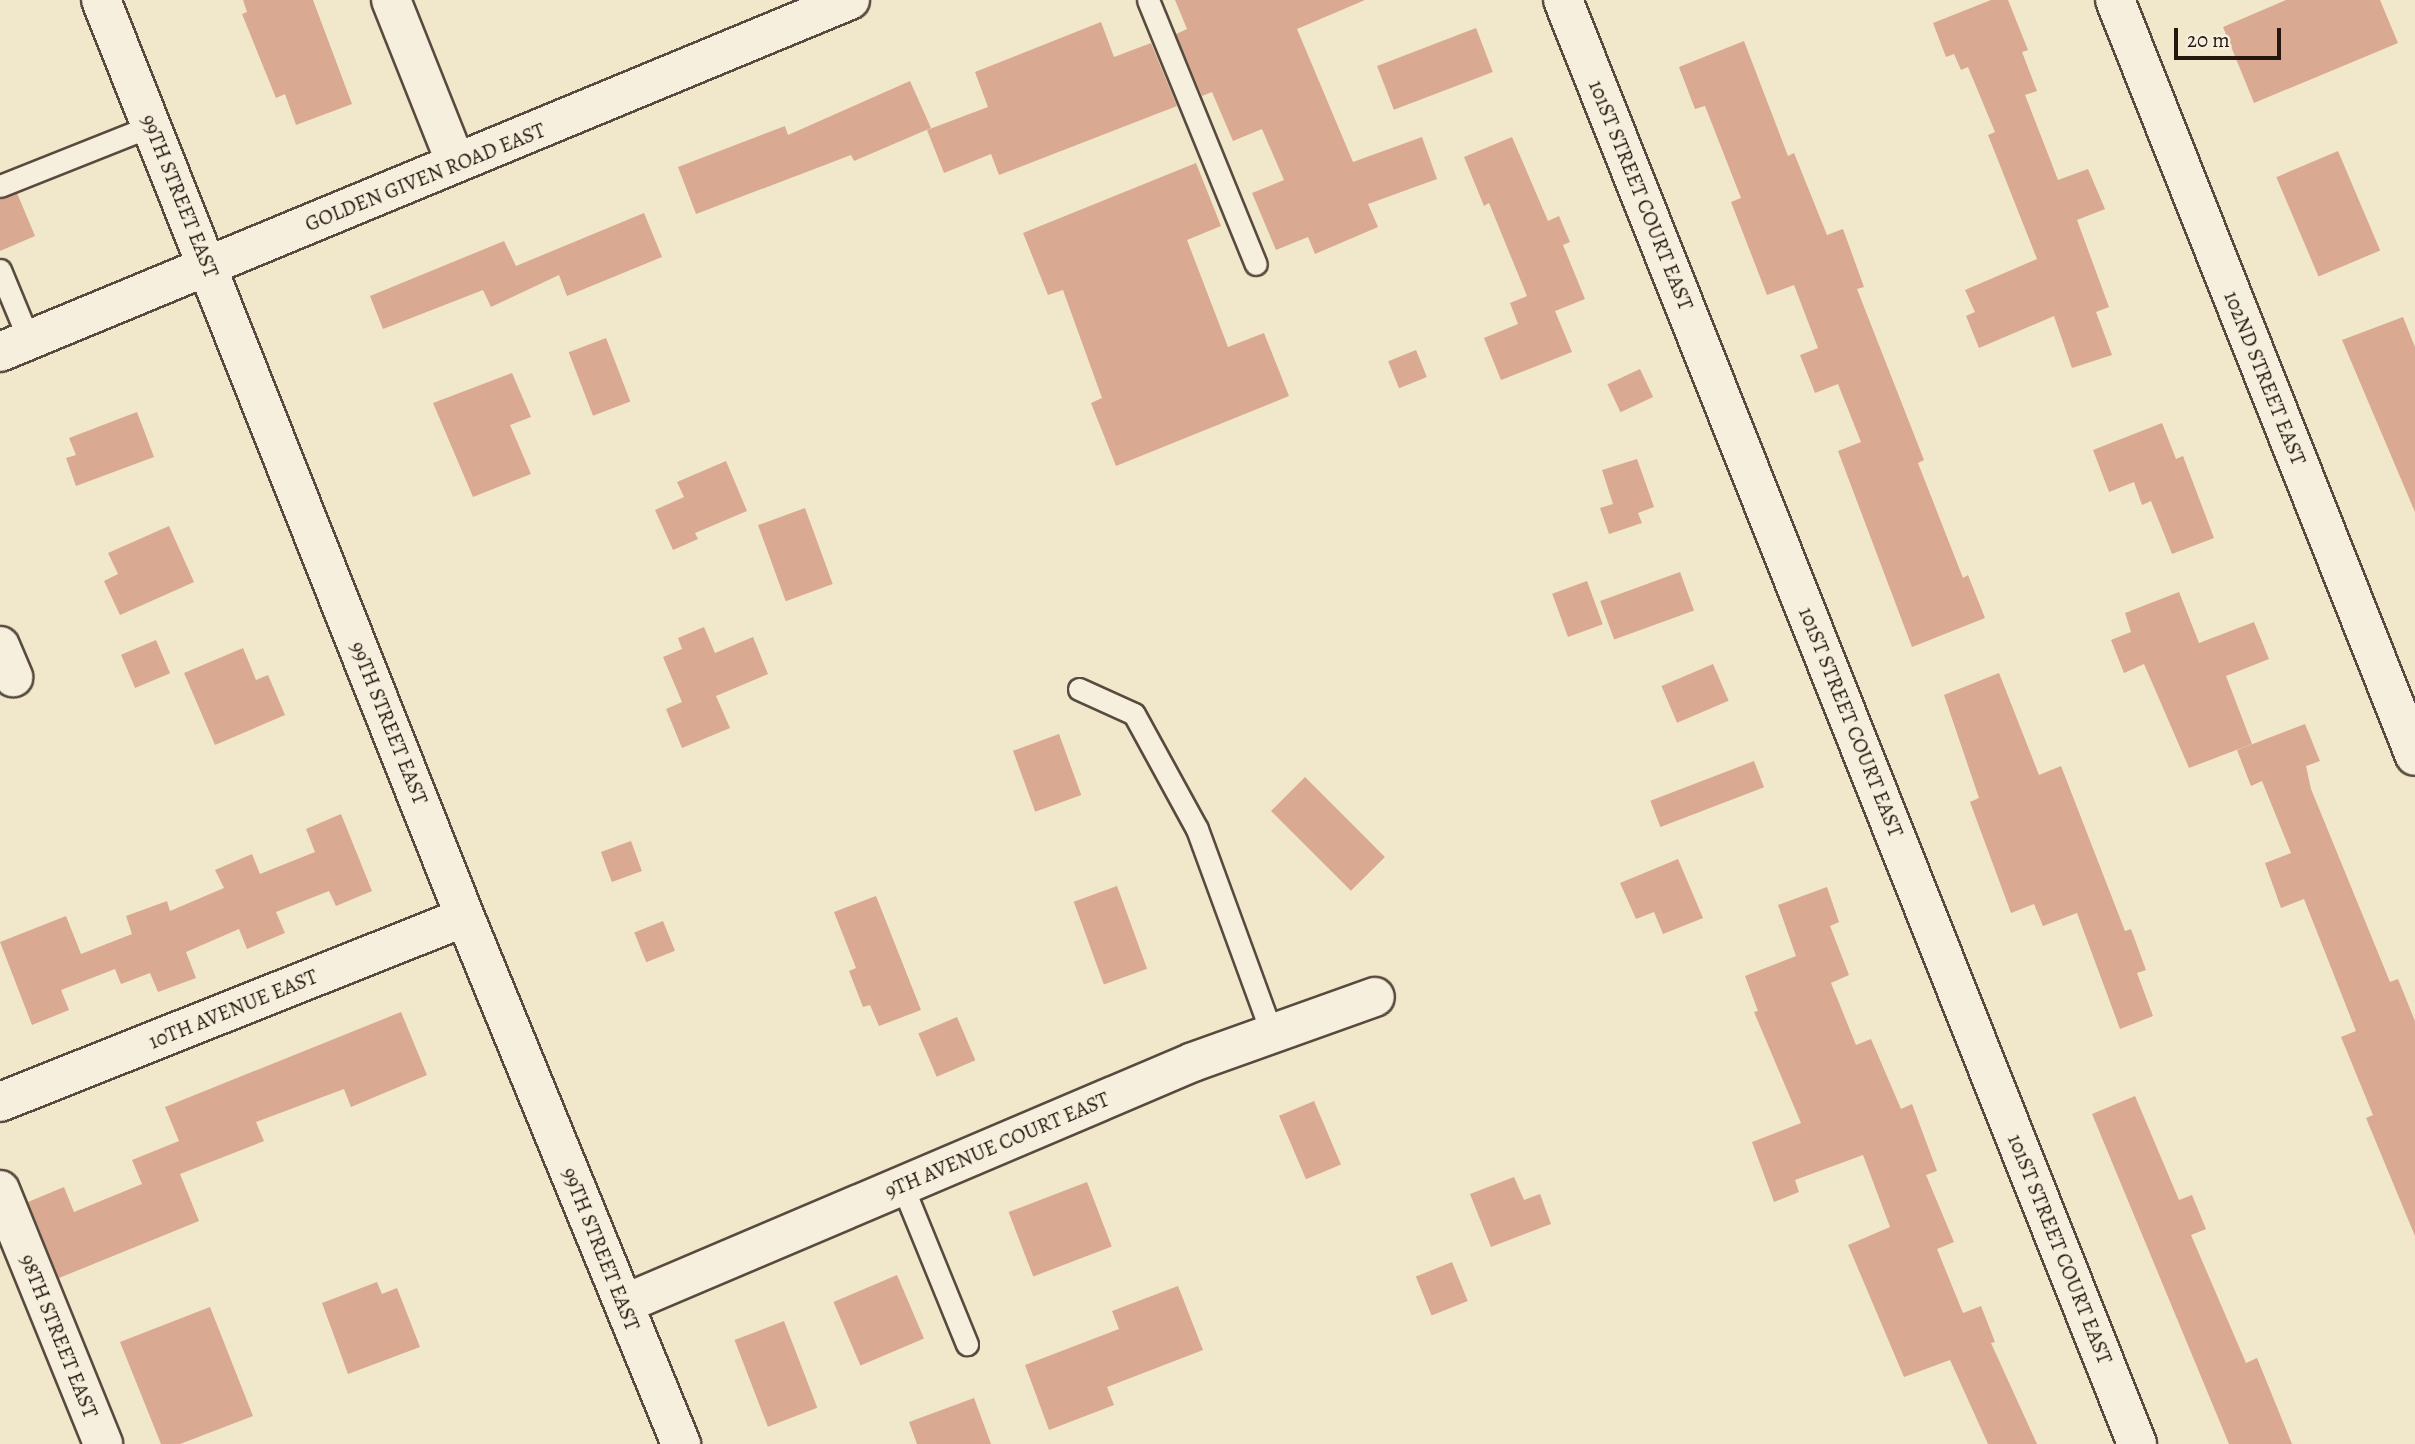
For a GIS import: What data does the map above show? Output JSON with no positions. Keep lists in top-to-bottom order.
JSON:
{
  "streets": {
    "street": [
      "GOLDEN GIVEN ROAD EAST",
      "101ST STREET COURT EAST",
      "99TH STREET EAST",
      "102ND STREET EAST",
      "10TH AVENUE EAST",
      "9TH AVENUE COURT EAST",
      "98TH STREET EAST"
    ]
  },
  "crossings": [
    ["GOLDEN GIVEN ROAD EAST", "99TH STREET EAST"],
    ["99TH STREET EAST", "10TH AVENUE EAST"],
    ["99TH STREET EAST", "9TH AVENUE COURT EAST"]
  ],
  "scale_bar": "20 m"
}
